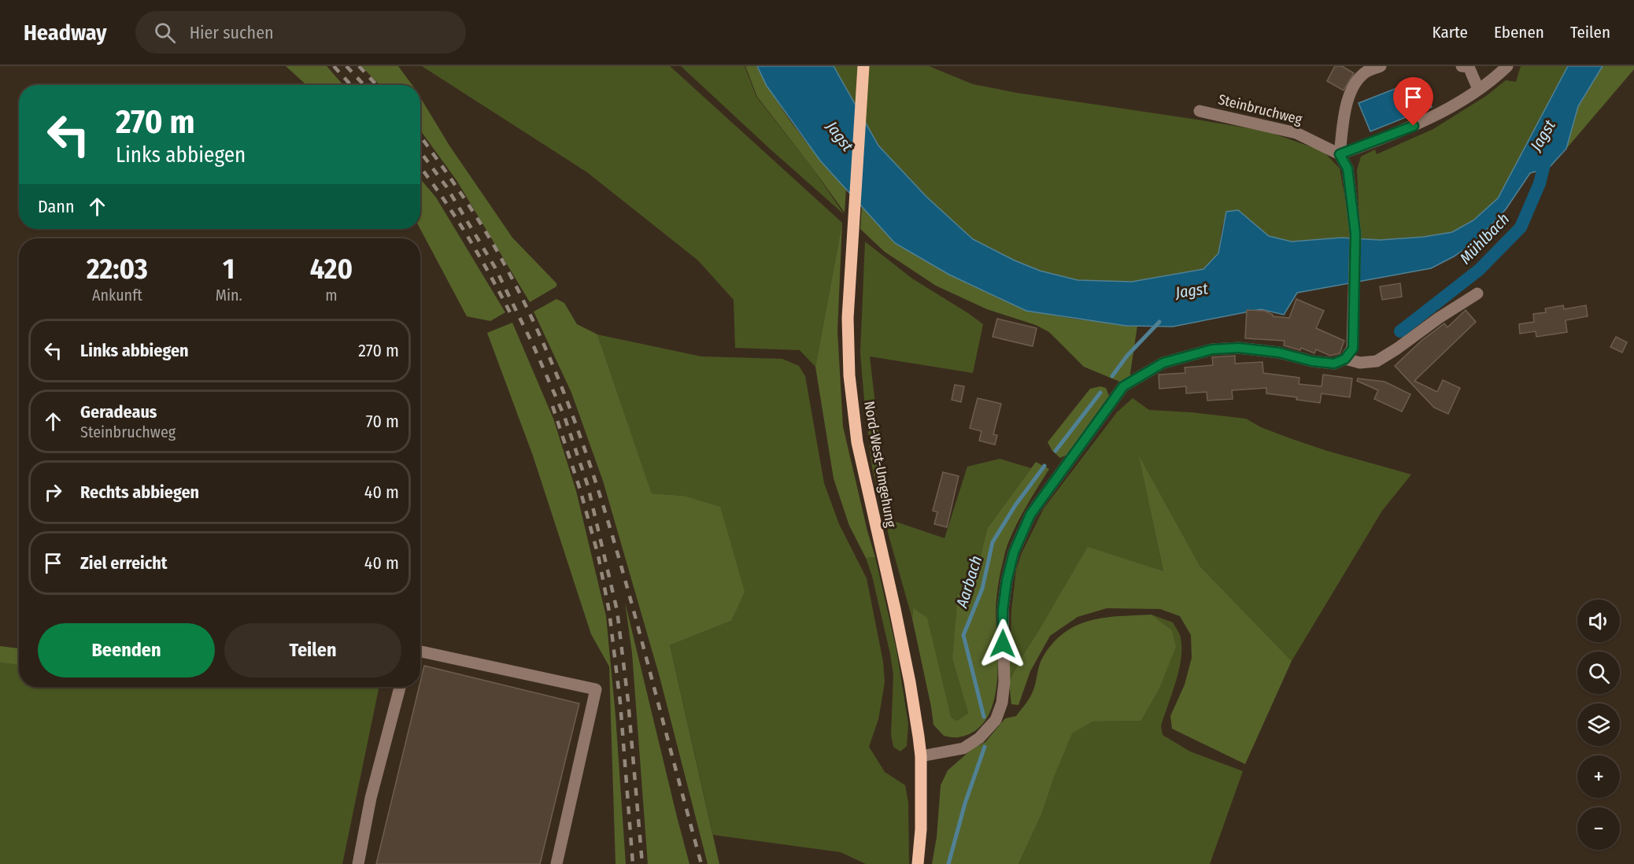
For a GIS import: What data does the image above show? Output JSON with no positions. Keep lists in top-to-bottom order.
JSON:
{
  "streets": {
    "main road": ["Nord-West-Umgehung"],
    "street": ["Steinbruchweg"]
  },
  "water": ["Jagst", "Mühlbach", "Aarbach"],
  "page": {
    "header": "Headway",
    "search": "Hier suchen",
    "nav": ["Karte", "Ebenen", "Teilen"],
    "turn": ["270 m", "Links abbiegen"],
    "then": "Dann",
    "eta": [
      "22:03",
      "Ankunft",
      "1",
      "Min.",
      "420",
      "m"
    ],
    "list": [
      {
        "name": "Links abbiegen",
        "value": "270 m"
      },
      {
        "name": "Geradeaus",
        "note": "Steinbruchweg",
        "value": "70 m"
      },
      {
        "name": "Rechts abbiegen",
        "value": "40 m"
      },
      {
        "name": "Ziel erreicht",
        "value": "40 m"
      }
    ],
    "map_buttons": ["+", "−"],
    "buttons": ["Beenden", "Teilen"]
  }
}
